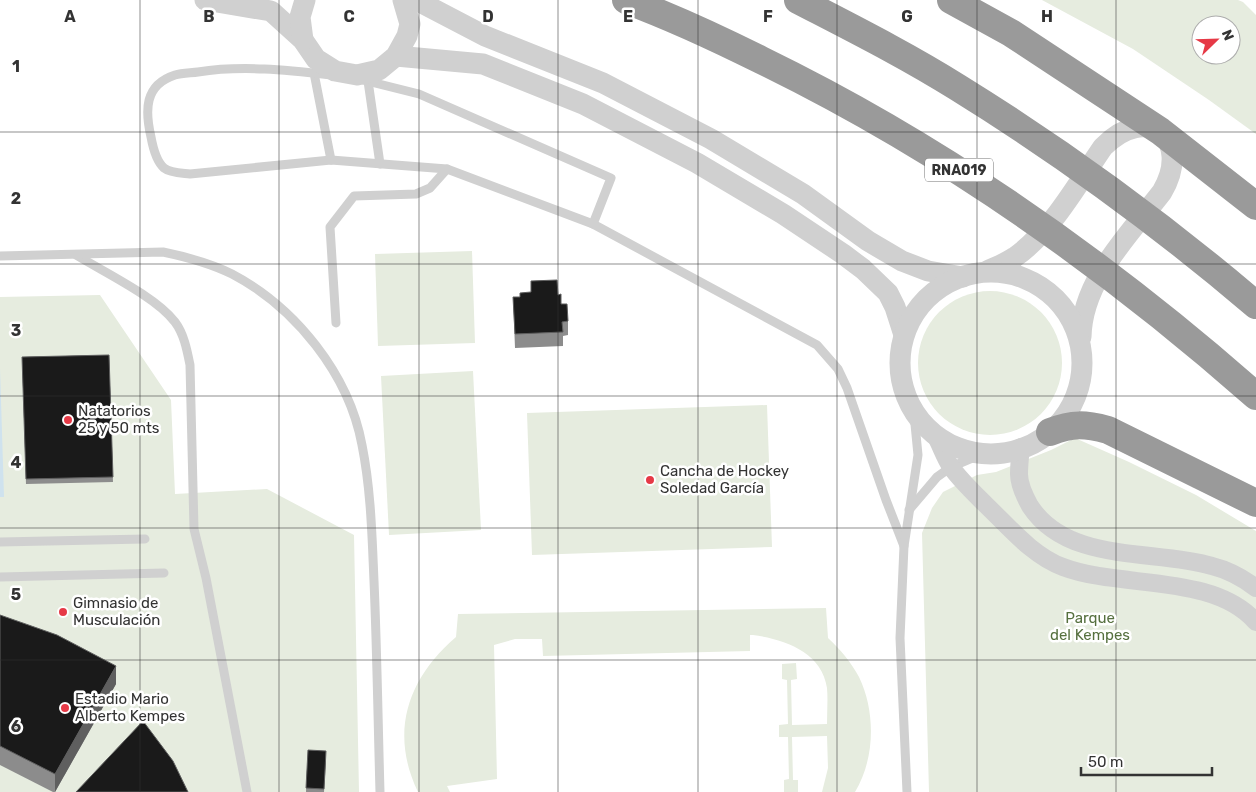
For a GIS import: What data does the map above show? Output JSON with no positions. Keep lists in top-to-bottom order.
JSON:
{
  "streets": {
    "highway": ["RNA019"]
  },
  "parks": ["Parque del Kempes"],
  "places": [
    "Natatorios 25 y 50 mts",
    "Cancha de Hockey Soledad García",
    "Gimnasio de Musculación",
    "Estadio Mario Alberto Kempes"
  ],
  "scale_bar": "50 m",
  "north": "top right",
  "grid": {
    "columns": [
      "A",
      "B",
      "C",
      "D",
      "E",
      "F",
      "G",
      "H"
    ],
    "rows": [
      "1",
      "2",
      "3",
      "4",
      "5",
      "6"
    ]
  }
}
